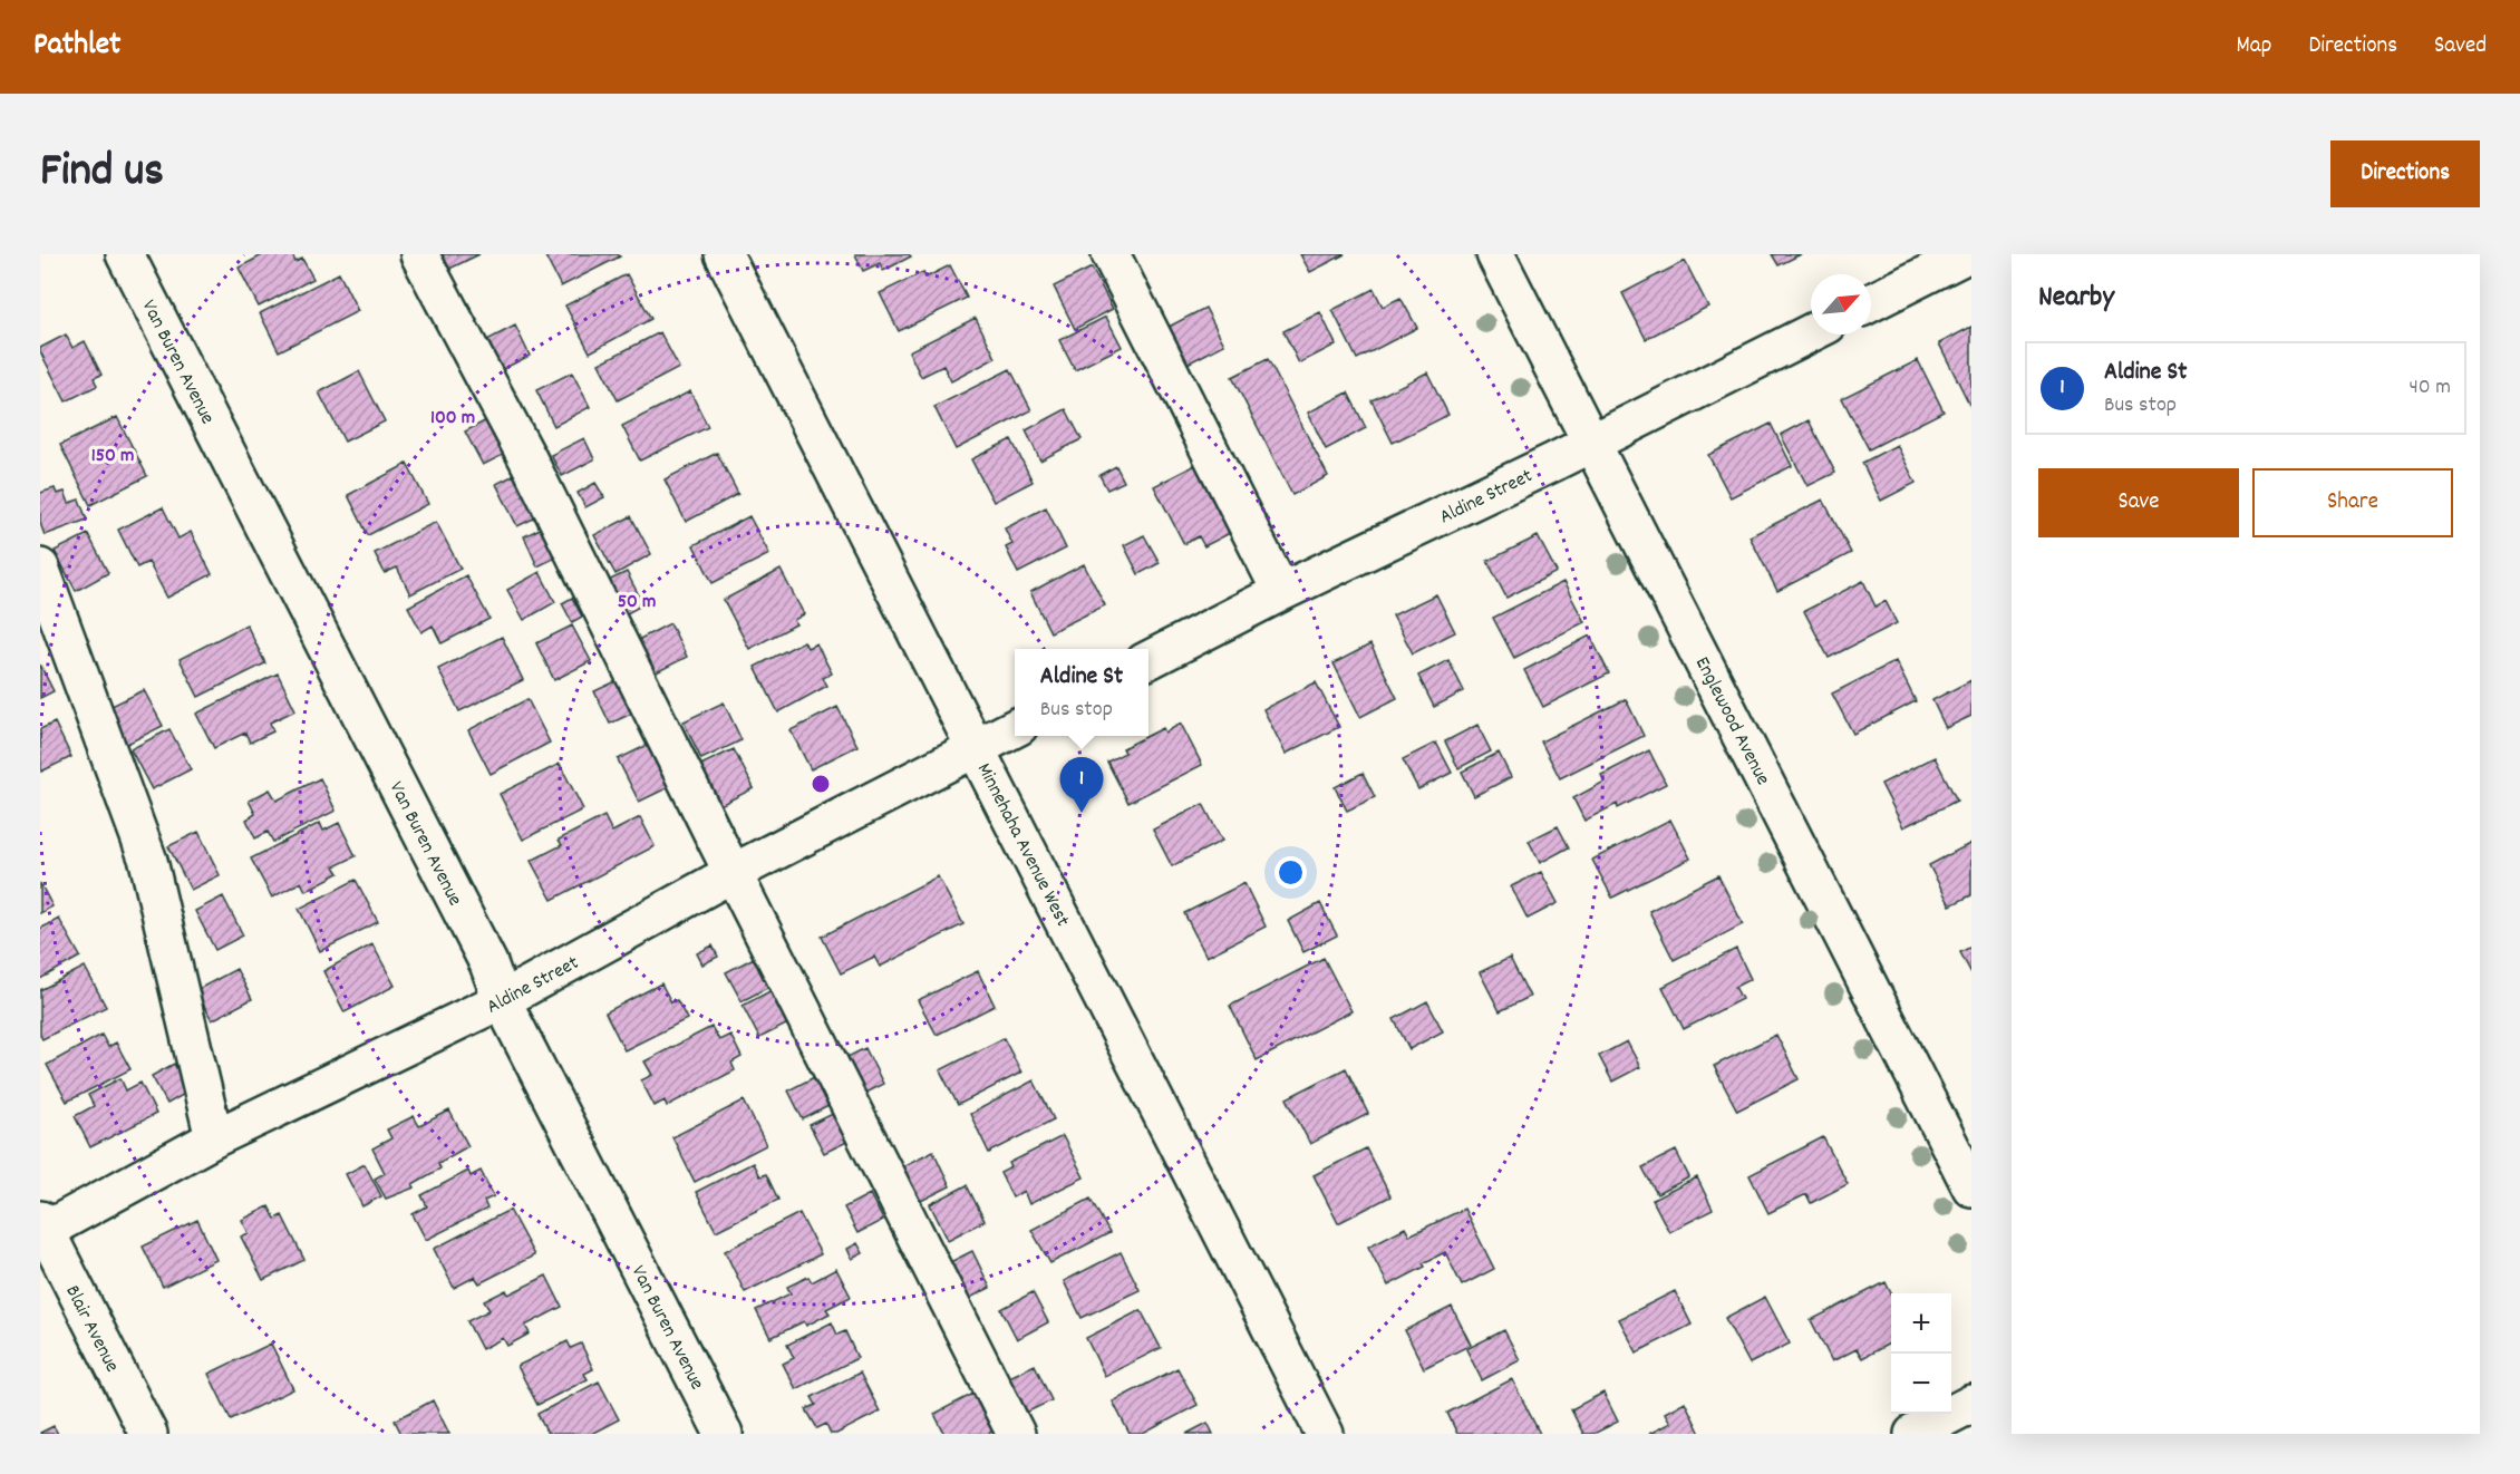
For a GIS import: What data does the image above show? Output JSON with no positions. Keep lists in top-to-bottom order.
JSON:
{
  "streets": {
    "street": [
      "Van Buren Avenue",
      "Aldine Street",
      "Englewood Avenue",
      "Minnehaha Avenue West",
      "Blair Avenue"
    ]
  },
  "crossings": [
    ["Van Buren Avenue", "Aldine Street"],
    ["Aldine Street", "Englewood Avenue"],
    ["Aldine Street", "Minnehaha Avenue West"],
    ["Aldine Street", "Blair Avenue"]
  ],
  "north": "top right",
  "page": {
    "header": "Pathlet",
    "nav": ["Map", "Directions", "Saved"],
    "title": "Find us",
    "buttons": [
      "Directions",
      ["Save", "Share"]
    ],
    "heading": "Nearby",
    "list": [
      {
        "mark": "1",
        "name": "Aldine St",
        "note": "Bus stop",
        "value": "40 m"
      }
    ],
    "popup": ["Aldine St", "Bus stop"],
    "pins": "1",
    "map_buttons": ["+", "−"]
  },
  "rings": ["100 m", "150 m", "50 m"]
}
